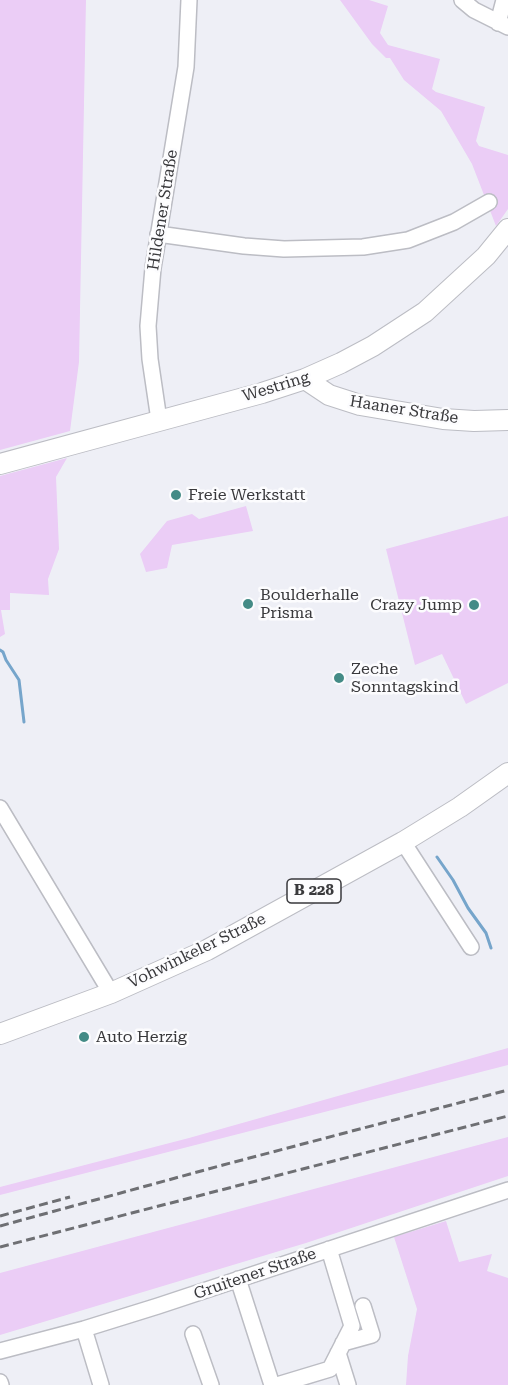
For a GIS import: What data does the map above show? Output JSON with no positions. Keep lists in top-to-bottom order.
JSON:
{
  "streets": {
    "main road": [
      "Westring",
      "Haaner Straße",
      "B 228",
      "Vohwinkeler Straße"
    ],
    "street": ["Hildener Straße", "Gruitener Straße"]
  },
  "crossings": [
    ["Hildener Straße", "Westring"],
    ["Westring", "Haaner Straße"]
  ],
  "places": [
    "Freie Werkstatt",
    "Boulderhalle Prisma",
    "Crazy Jump",
    "Zeche Sonntagskind",
    "Auto Herzig"
  ]
}
